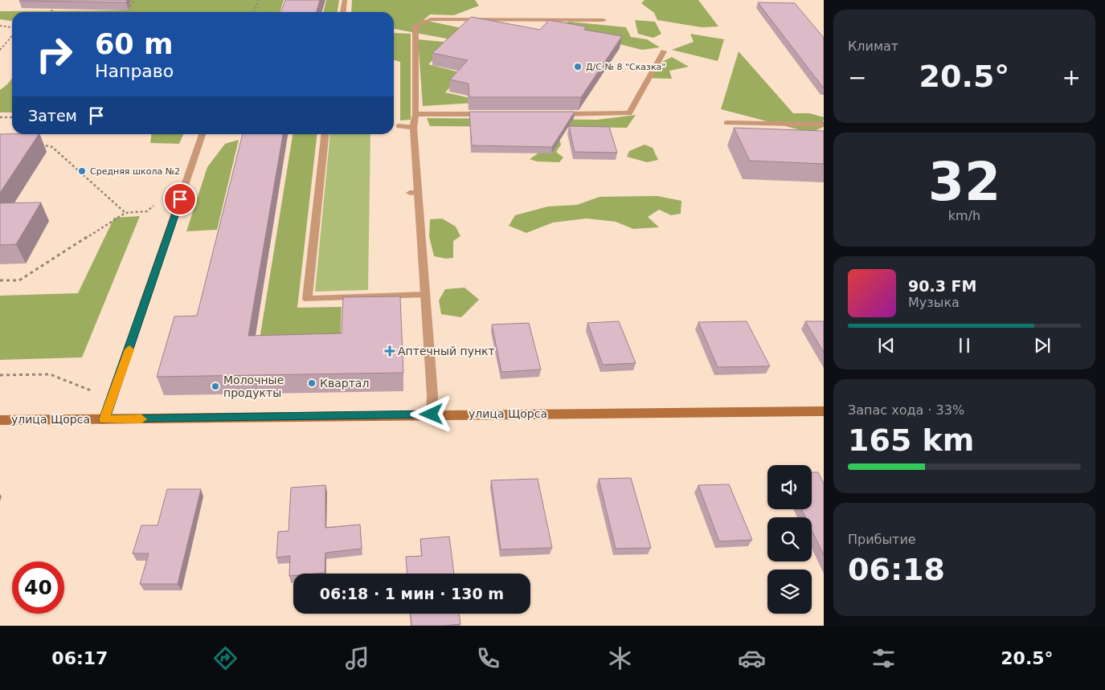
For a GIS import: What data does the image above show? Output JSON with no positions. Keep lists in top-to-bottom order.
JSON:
{
  "streets": {
    "street": ["улица Щорса"]
  },
  "places": {
    "other": [
      "Д/С № 8 \"Сказка\"",
      "Средняя школа №2",
      "Квартал",
      "Молочные продукты"
    ],
    "health": ["Аптечный пункт"]
  },
  "page": {
    "tile": [
      "Климат",
      ["32", "km/h"],
      ["Запас хода · 33%", "165 km"],
      ["Прибытие", "06:18"]
    ],
    "turn": ["60 m", "Направо"],
    "heat": ["−", "20.5°", "+"],
    "then": "Затем",
    "song": ["90.3 FM", "Музыка"],
    "limit": "40",
    "trip": "06:18 · 1 мин · 130 m",
    "tabs": ["06:17", "20.5°"]
  }
}
